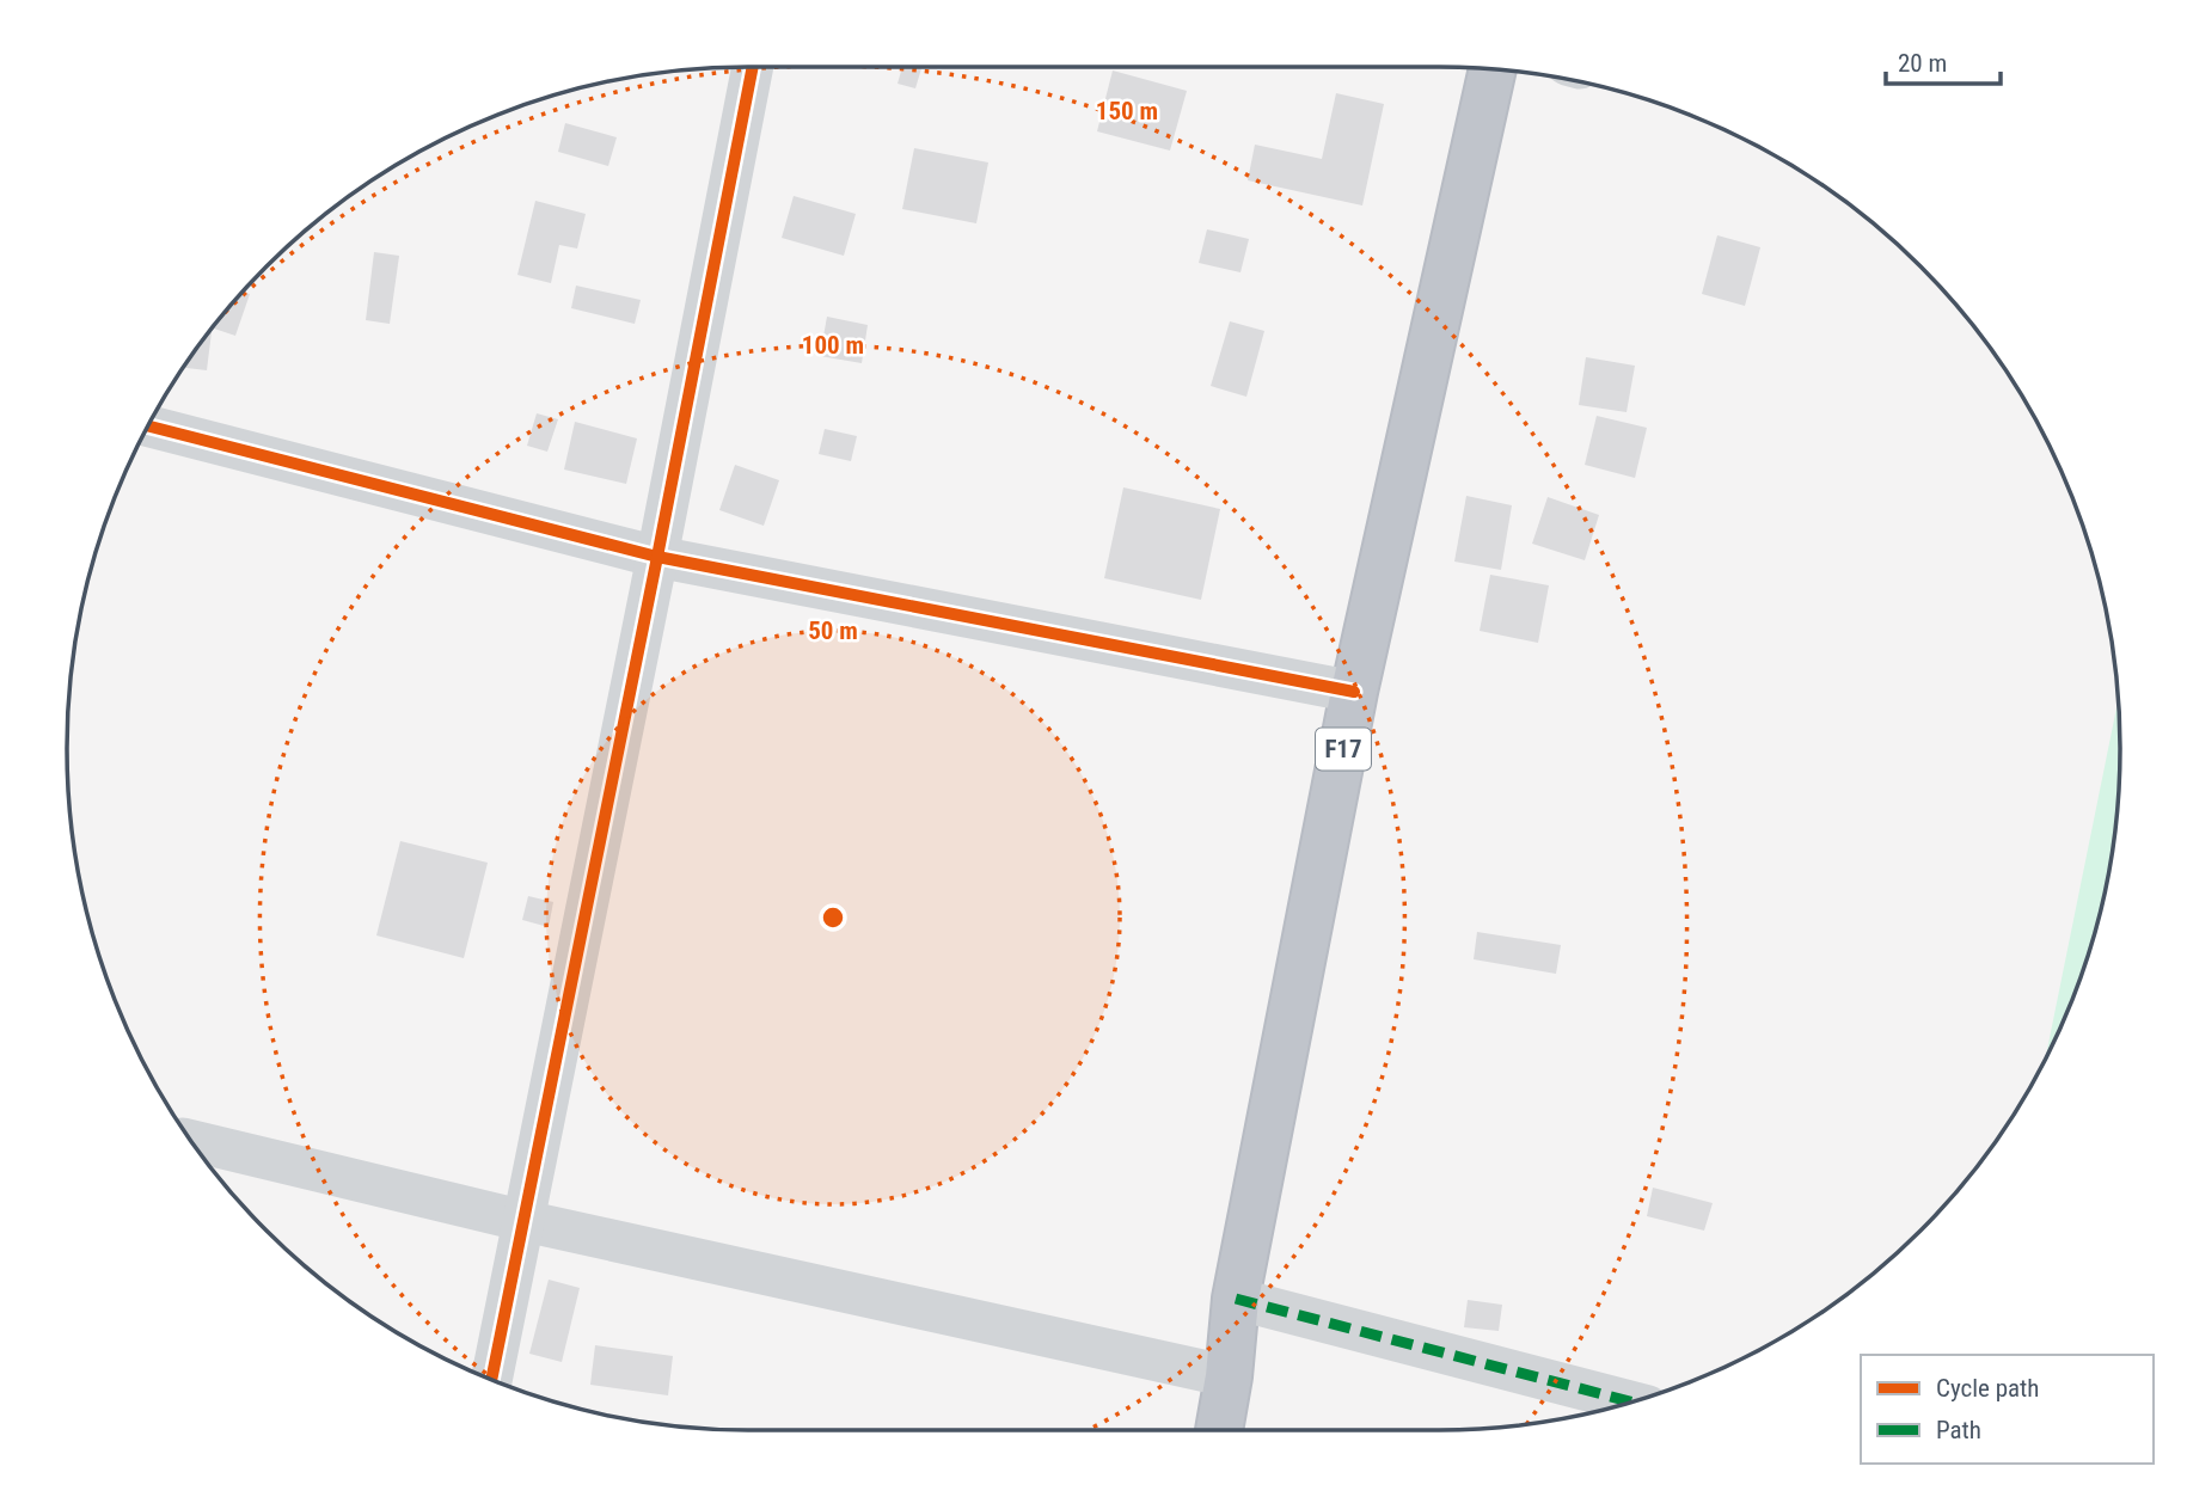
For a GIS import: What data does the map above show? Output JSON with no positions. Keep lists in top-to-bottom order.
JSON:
{
  "streets": {
    "highway": ["F17"]
  },
  "legend": ["Cycle path", "Path"],
  "scale_bar": "20 m",
  "rings": ["150 m", "100 m", "50 m"]
}
